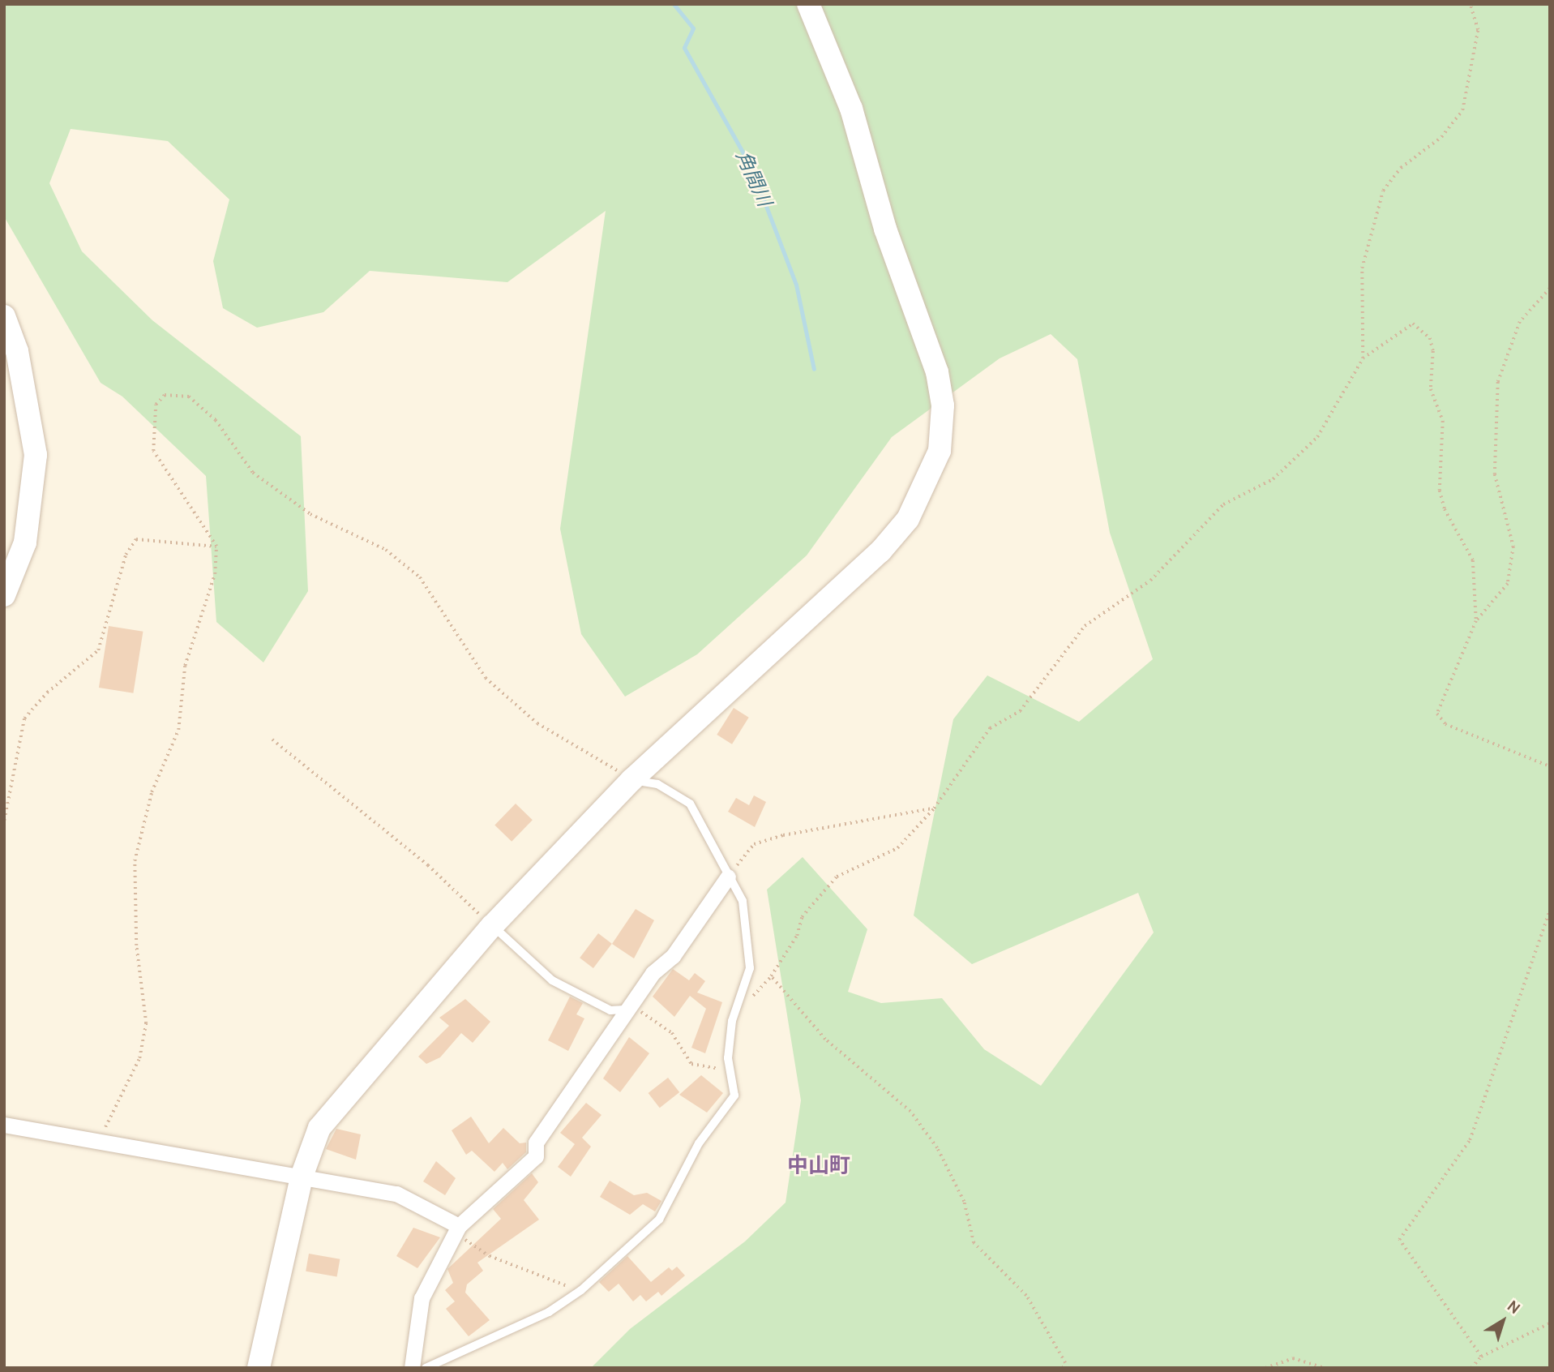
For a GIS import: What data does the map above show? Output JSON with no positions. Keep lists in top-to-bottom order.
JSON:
{
  "districts": ["中山町"],
  "water": ["角間川"],
  "north": "top right"
}
